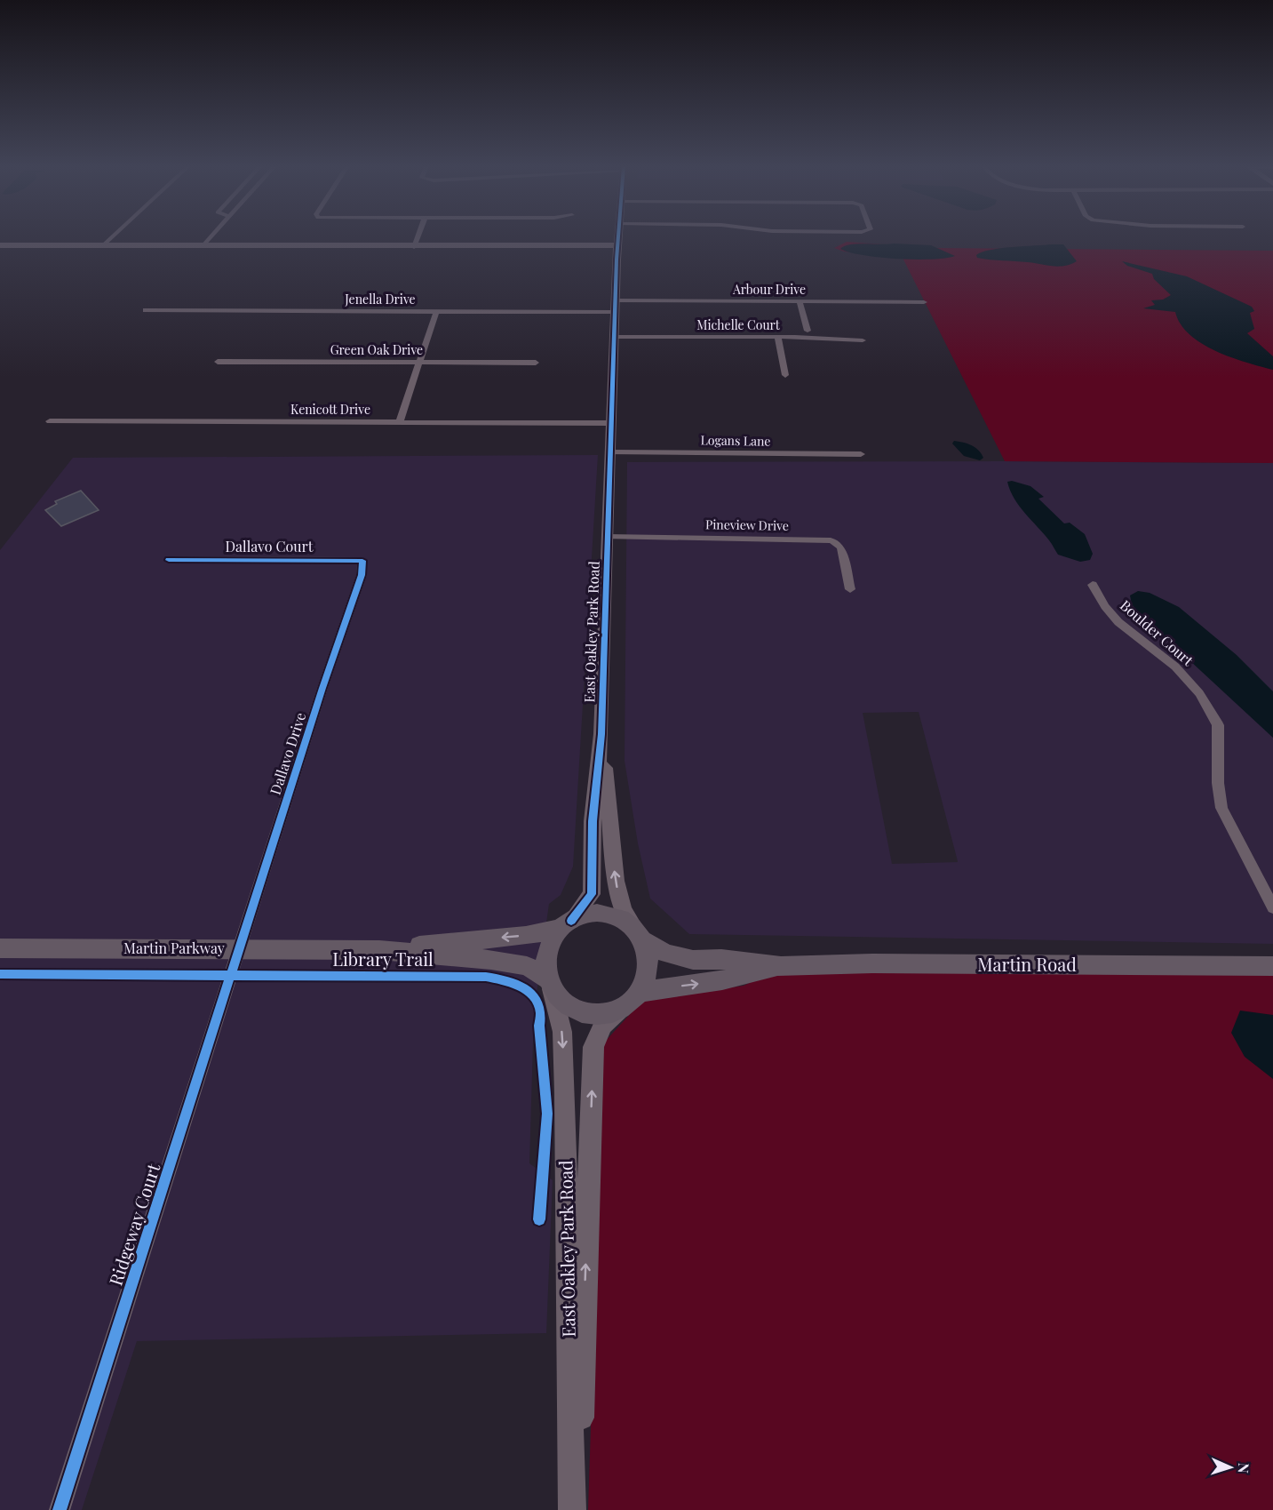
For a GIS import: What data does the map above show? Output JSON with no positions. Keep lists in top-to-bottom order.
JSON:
{
  "streets": {
    "main road": ["Martin Parkway", "Martin Road"],
    "street": [
      "Arbour Drive",
      "Jenella Drive",
      "Michelle Court",
      "Green Oak Drive",
      "Kenicott Drive",
      "Logans Lane",
      "Pineview Drive",
      "Dallavo Court",
      "East Oakley Park Road",
      "Boulder Court",
      "Dallavo Drive",
      "Ridgeway Court"
    ],
    "cycle path": ["Library Trail"]
  },
  "crossings": [
    ["Arbour Drive", "East Oakley Park Road"],
    ["Jenella Drive", "East Oakley Park Road"],
    ["Michelle Court", "East Oakley Park Road"],
    ["Kenicott Drive", "East Oakley Park Road"],
    ["Logans Lane", "East Oakley Park Road"],
    ["Pineview Drive", "East Oakley Park Road"],
    ["Dallavo Court", "Dallavo Drive"],
    ["East Oakley Park Road", "Martin Parkway"],
    ["East Oakley Park Road", "Martin Road"],
    ["Dallavo Drive", "Martin Parkway"],
    ["Dallavo Drive", "Ridgeway Court"],
    ["Martin Parkway", "Martin Road"],
    ["Martin Parkway", "Ridgeway Court"]
  ],
  "north": "right"
}
